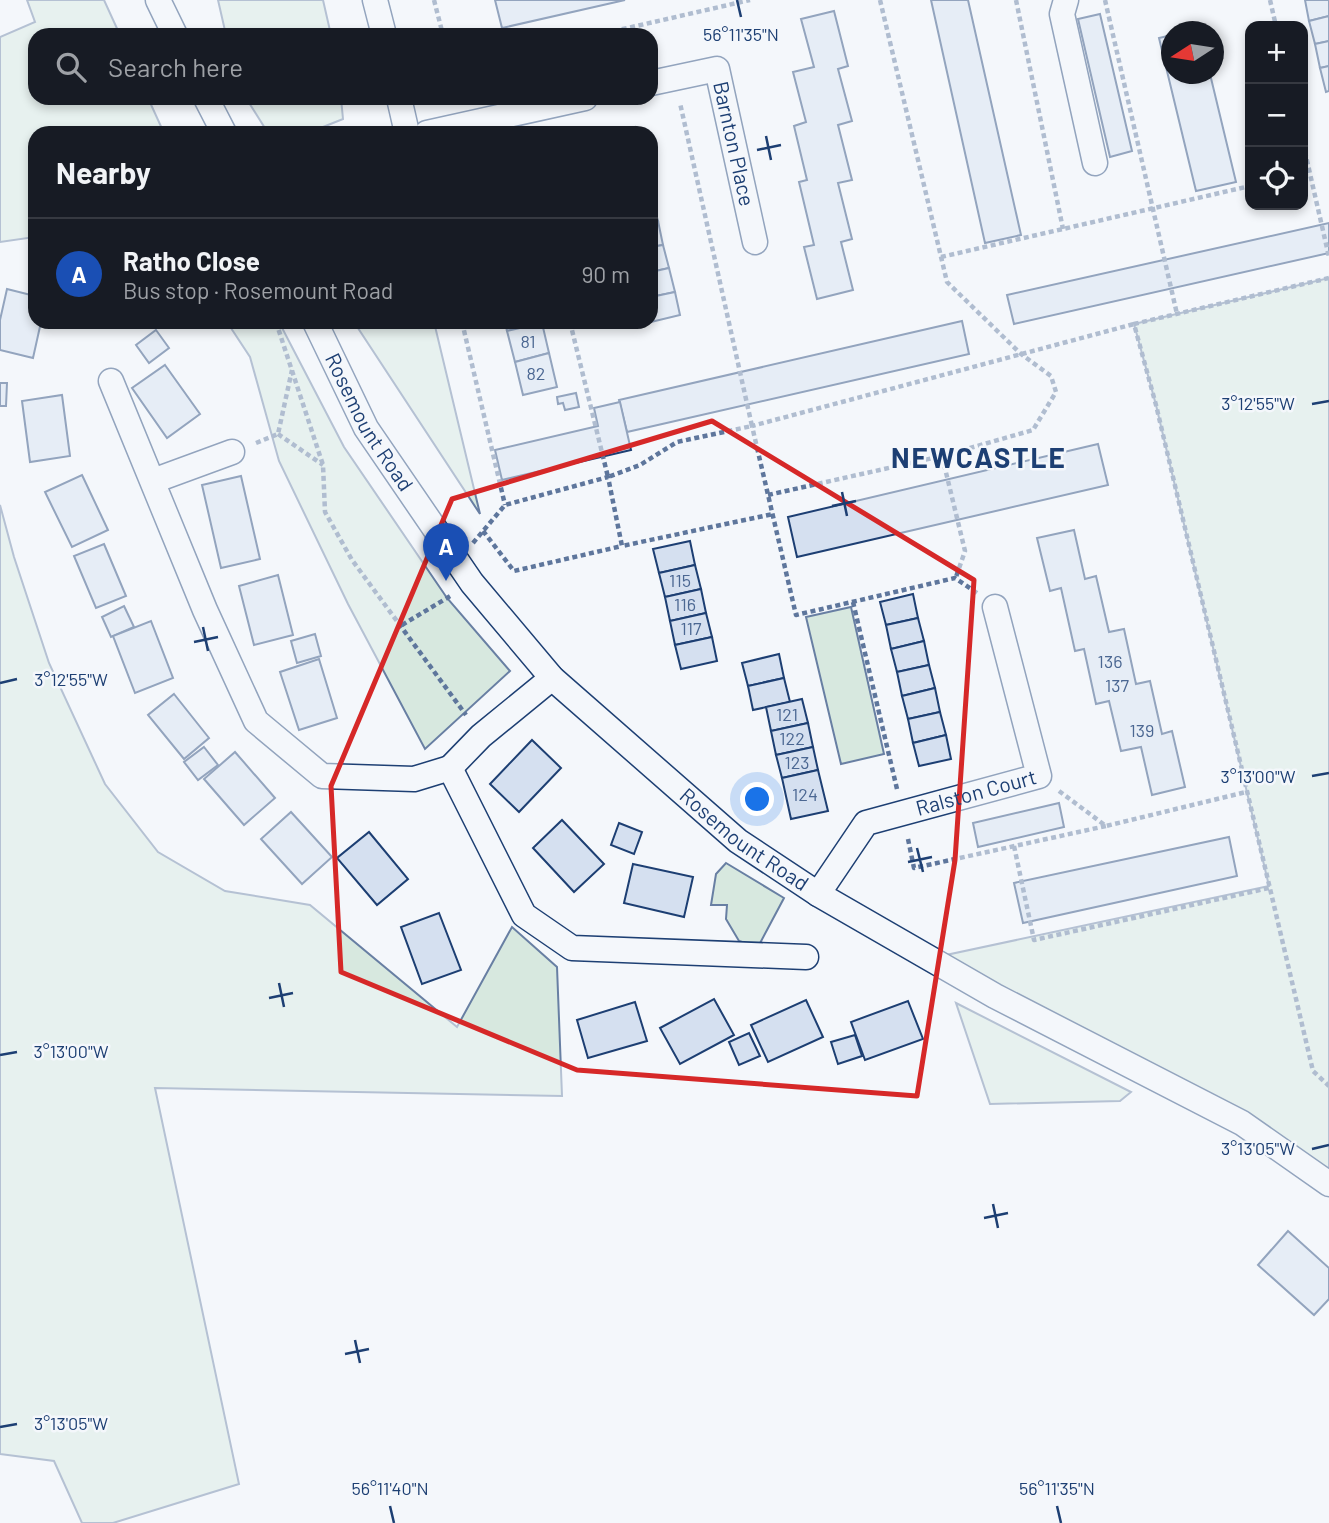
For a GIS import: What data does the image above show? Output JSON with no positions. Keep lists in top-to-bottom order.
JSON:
{
  "streets": {
    "street": ["Barnton Place", "Rosemount Road", "Ralston Court"]
  },
  "crossings": [
    ["Rosemount Road", "Ralston Court"]
  ],
  "districts": ["NEWCASTLE"],
  "house_numbers": [
    "81",
    "82",
    "115",
    "116",
    "117",
    "136",
    "137",
    "121",
    "139",
    "122",
    "123",
    "124"
  ],
  "north": "left",
  "page": {
    "map_buttons": ["+", "−"],
    "search": "Search here",
    "heading": "Nearby",
    "list": [
      {
        "mark": "A",
        "name": "Ratho Close",
        "note": "Bus stop · Rosemount Road",
        "value": "90 m"
      }
    ],
    "pins": "A"
  },
  "coordinates": [
    "56°11'35\"N",
    "3°12'55\"W",
    "3°13'00\"W",
    "3°13'05\"W",
    "56°11'40\"N"
  ]
}
